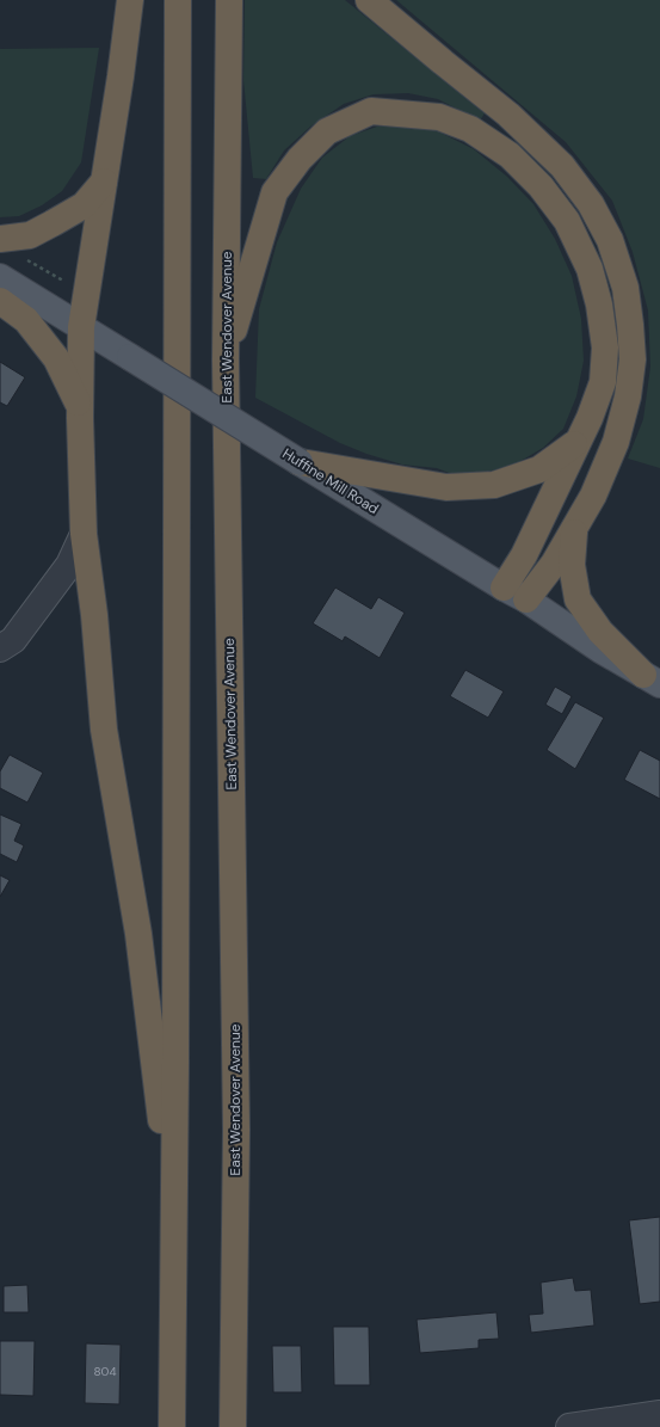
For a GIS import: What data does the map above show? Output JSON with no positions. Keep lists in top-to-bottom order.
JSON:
{
  "streets": {
    "highway": ["East Wendover Avenue"],
    "main road": ["Huffine Mill Road"]
  },
  "house_numbers": ["804"]
}
